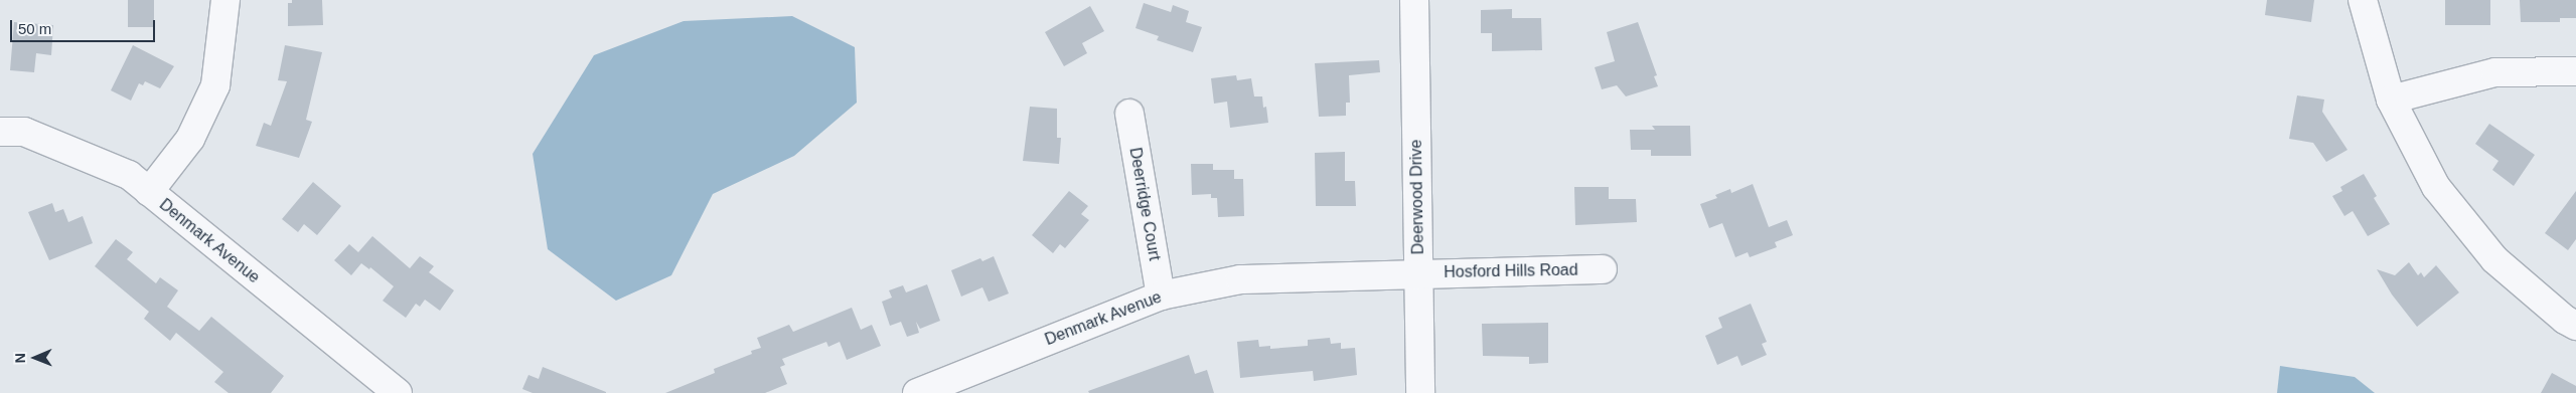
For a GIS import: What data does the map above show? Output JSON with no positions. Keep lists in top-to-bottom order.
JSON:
{
  "streets": {
    "street": [
      "Deerwood Drive",
      "Deerridge Court",
      "Denmark Avenue",
      "Hosford Hills Road"
    ]
  },
  "crossings": [
    ["Deerwood Drive", "Denmark Avenue"],
    ["Deerwood Drive", "Hosford Hills Road"],
    ["Deerridge Court", "Denmark Avenue"],
    ["Denmark Avenue", "Hosford Hills Road"]
  ],
  "scale_bar": "50 m",
  "north": "left"
}
